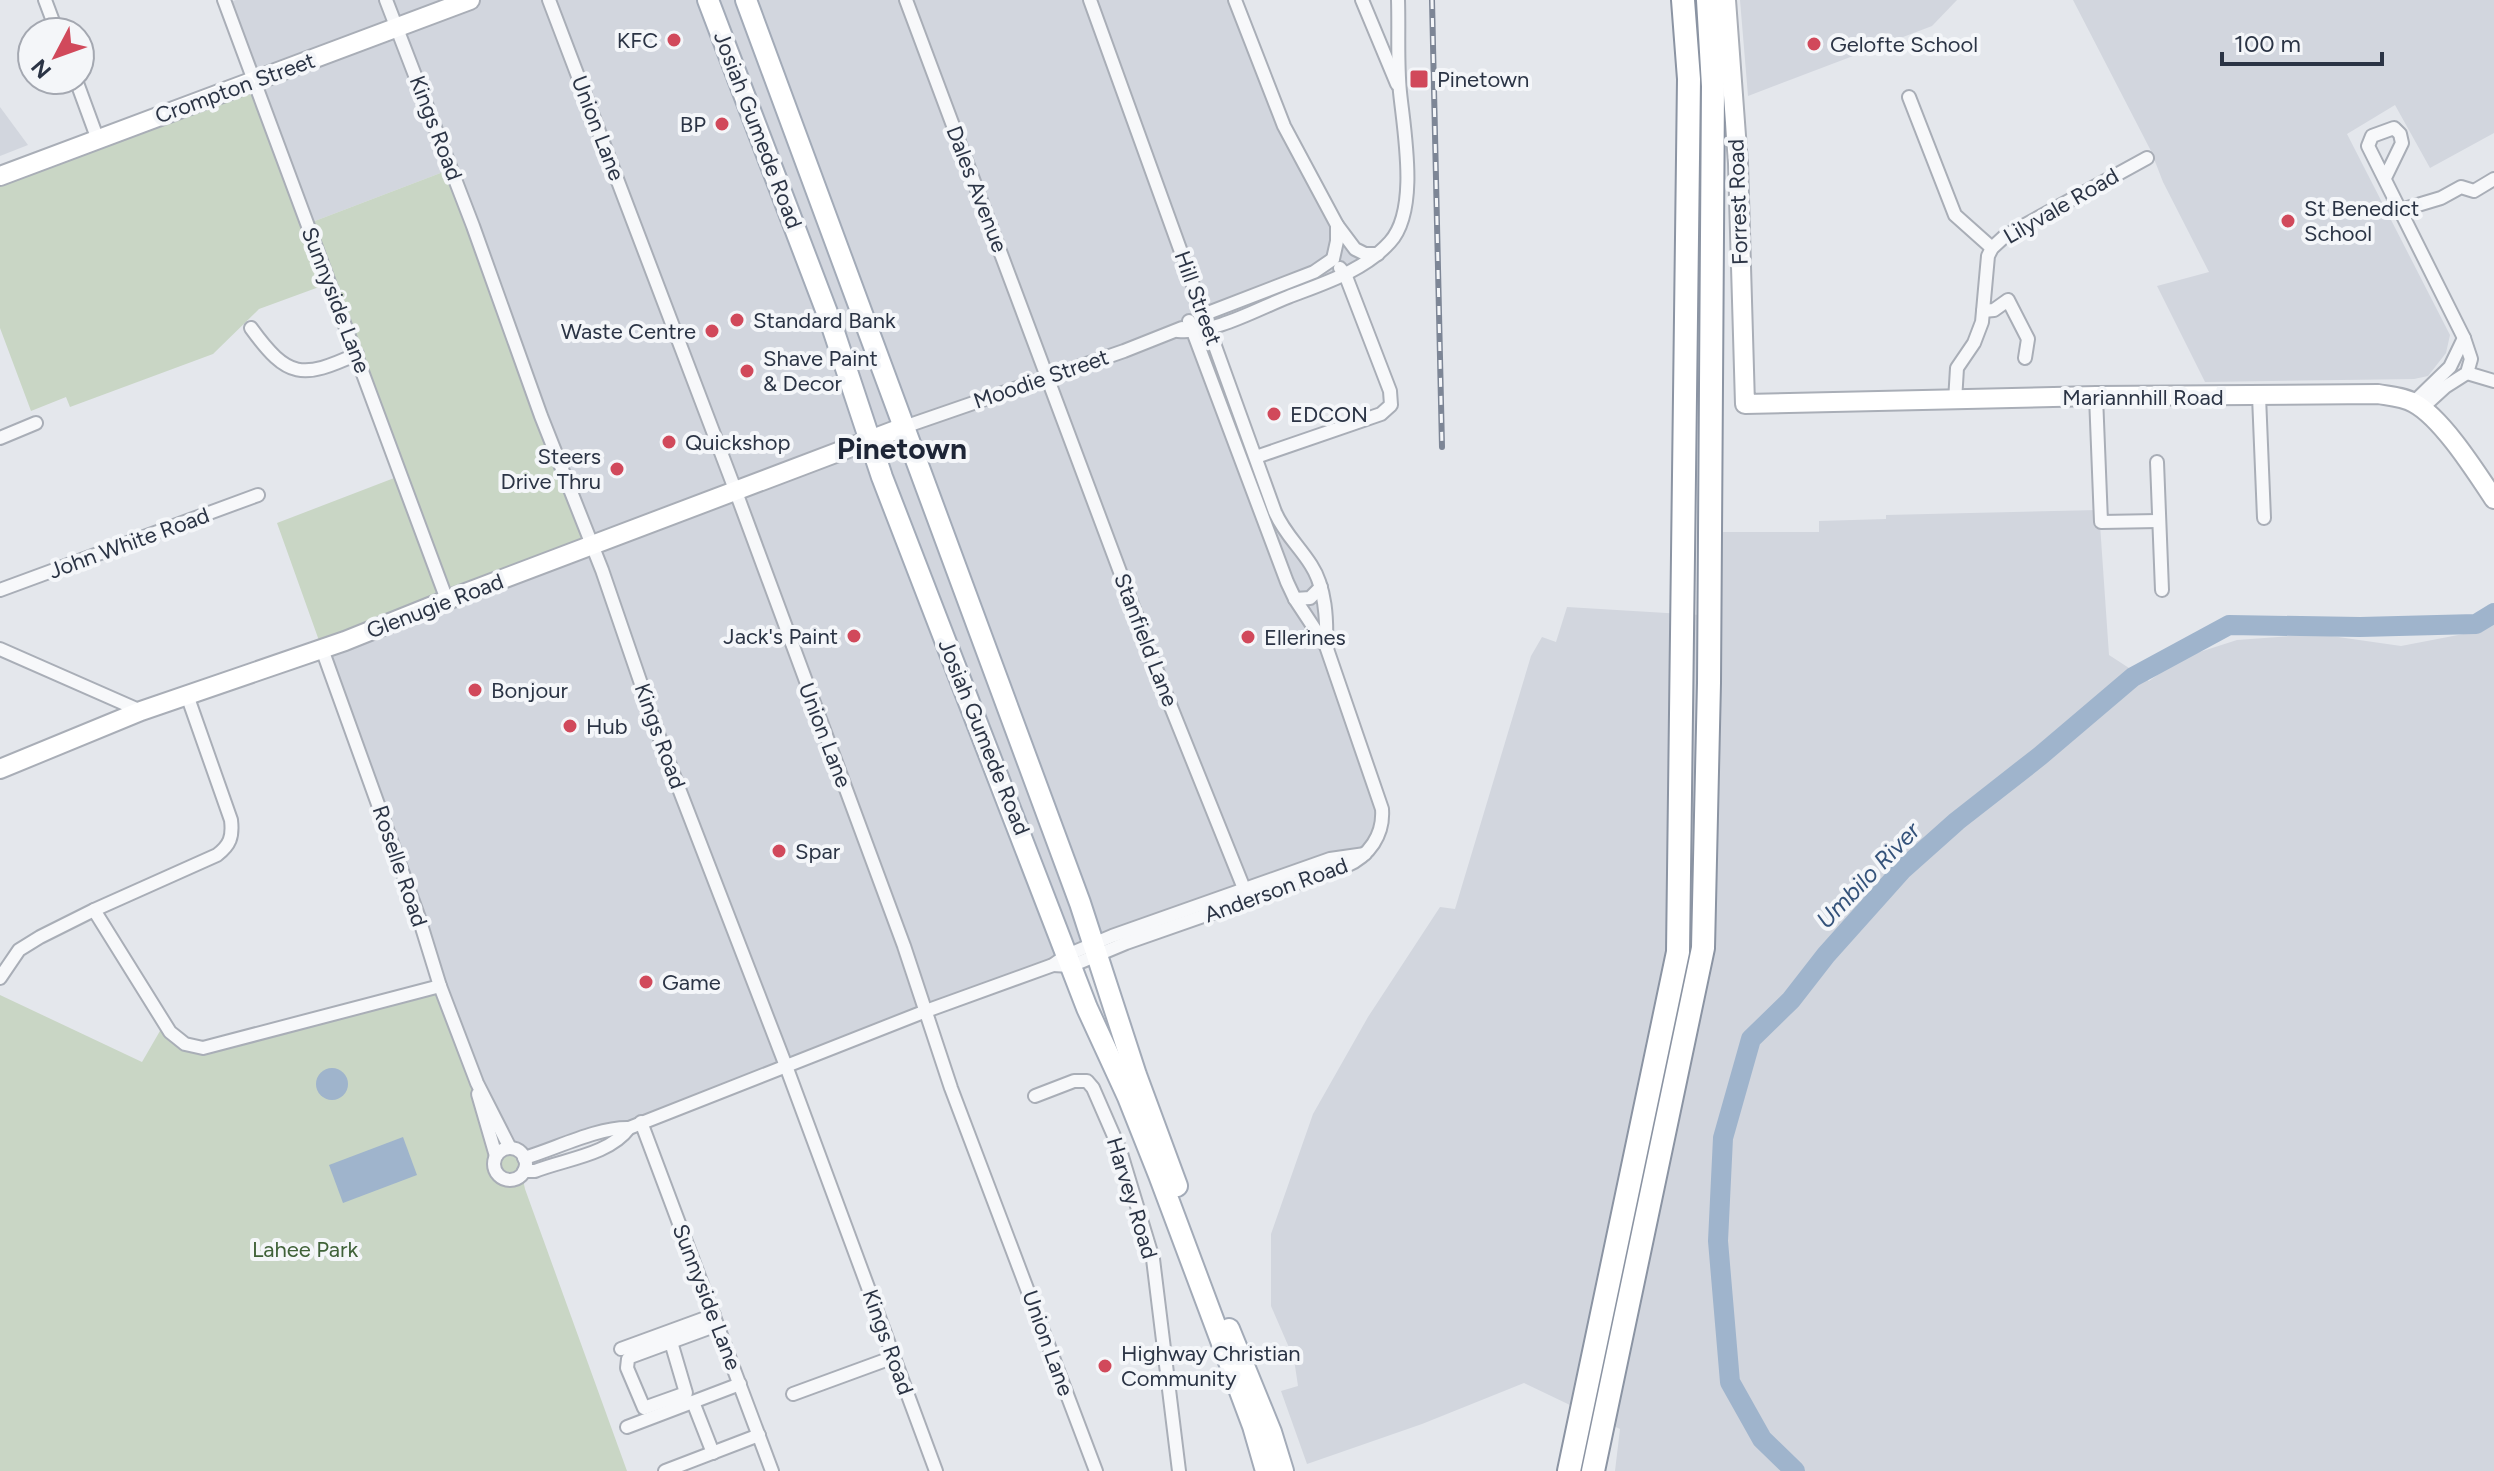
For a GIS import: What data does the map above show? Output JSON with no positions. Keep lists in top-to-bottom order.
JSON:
{
  "streets": {
    "main road": ["Josiah Gumede Road"],
    "street": [
      "Crompton Street",
      "Kings Road",
      "Union Lane",
      "Dales Avenue",
      "Forrest Road",
      "Lilyvale Road",
      "Hill Street",
      "Sunnyside Lane",
      "Moodie Street",
      "Mariannhill Road",
      "John White Road",
      "Glenugie Road",
      "Stanfield Lane",
      "Roselle Road",
      "Anderson Road",
      "Harvey Road"
    ]
  },
  "crossings": [
    ["Crompton Street", "Kings Road"],
    ["Crompton Street", "Sunnyside Lane"],
    ["Kings Road", "Glenugie Road"],
    ["Kings Road", "Anderson Road"],
    ["Union Lane", "Glenugie Road"],
    ["Union Lane", "Anderson Road"],
    ["Josiah Gumede Road", "Moodie Street"],
    ["Josiah Gumede Road", "Glenugie Road"],
    ["Josiah Gumede Road", "Anderson Road"],
    ["Dales Avenue", "Moodie Street"],
    ["Dales Avenue", "Stanfield Lane"],
    ["Forrest Road", "Mariannhill Road"],
    ["Lilyvale Road", "Mariannhill Road"],
    ["Hill Street", "Moodie Street"],
    ["Hill Street", "Anderson Road"],
    ["Sunnyside Lane", "Glenugie Road"],
    ["Sunnyside Lane", "Anderson Road"],
    ["Moodie Street", "Glenugie Road"],
    ["Moodie Street", "Stanfield Lane"],
    ["Glenugie Road", "Roselle Road"],
    ["Stanfield Lane", "Anderson Road"],
    ["Roselle Road", "Anderson Road"]
  ],
  "districts": ["Pinetown"],
  "water": ["Umbilo River"],
  "parks": ["Lahee Park"],
  "places": {
    "other": [
      "KFC",
      "Gelofte School",
      "BP",
      "St Benedict School",
      "Standard Bank",
      "Waste Centre",
      "Shave Paint & Decor",
      "EDCON",
      "Quickshop",
      "Steers Drive Thru",
      "Jack's Paint",
      "Ellerines",
      "Bonjour",
      "Hub",
      "Spar",
      "Game",
      "Highway Christian Community"
    ],
    "transit": ["Pinetown"]
  },
  "scale_bar": "100 m",
  "north": "bottom left"
}
